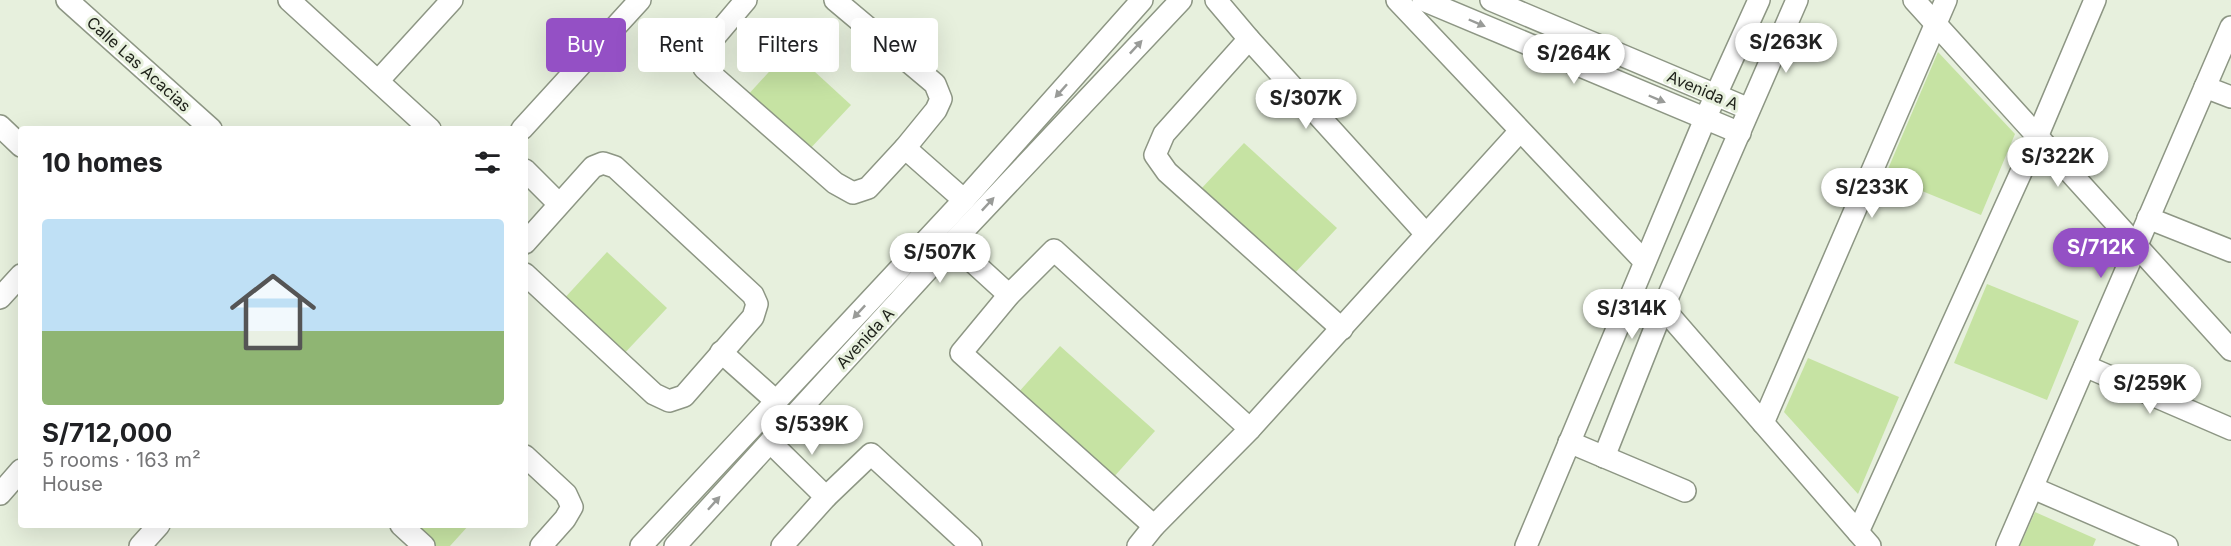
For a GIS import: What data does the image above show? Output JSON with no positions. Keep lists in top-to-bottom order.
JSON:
{
  "streets": {
    "street": ["Calle Las Acacias", "Avenida A"]
  },
  "page": {
    "chip": [
      "Buy",
      "Rent",
      "Filters",
      "New"
    ],
    "price": [
      "S/263K",
      "S/264K",
      "S/307K",
      "S/322K",
      "S/233K",
      "S/712K",
      "S/507K",
      "S/314K",
      "S/259K",
      "S/539K"
    ],
    "heading": "10 homes",
    "list": [
      {
        "name": "S/712,000",
        "note": "5 rooms · 163 m² · House"
      }
    ]
  }
}
